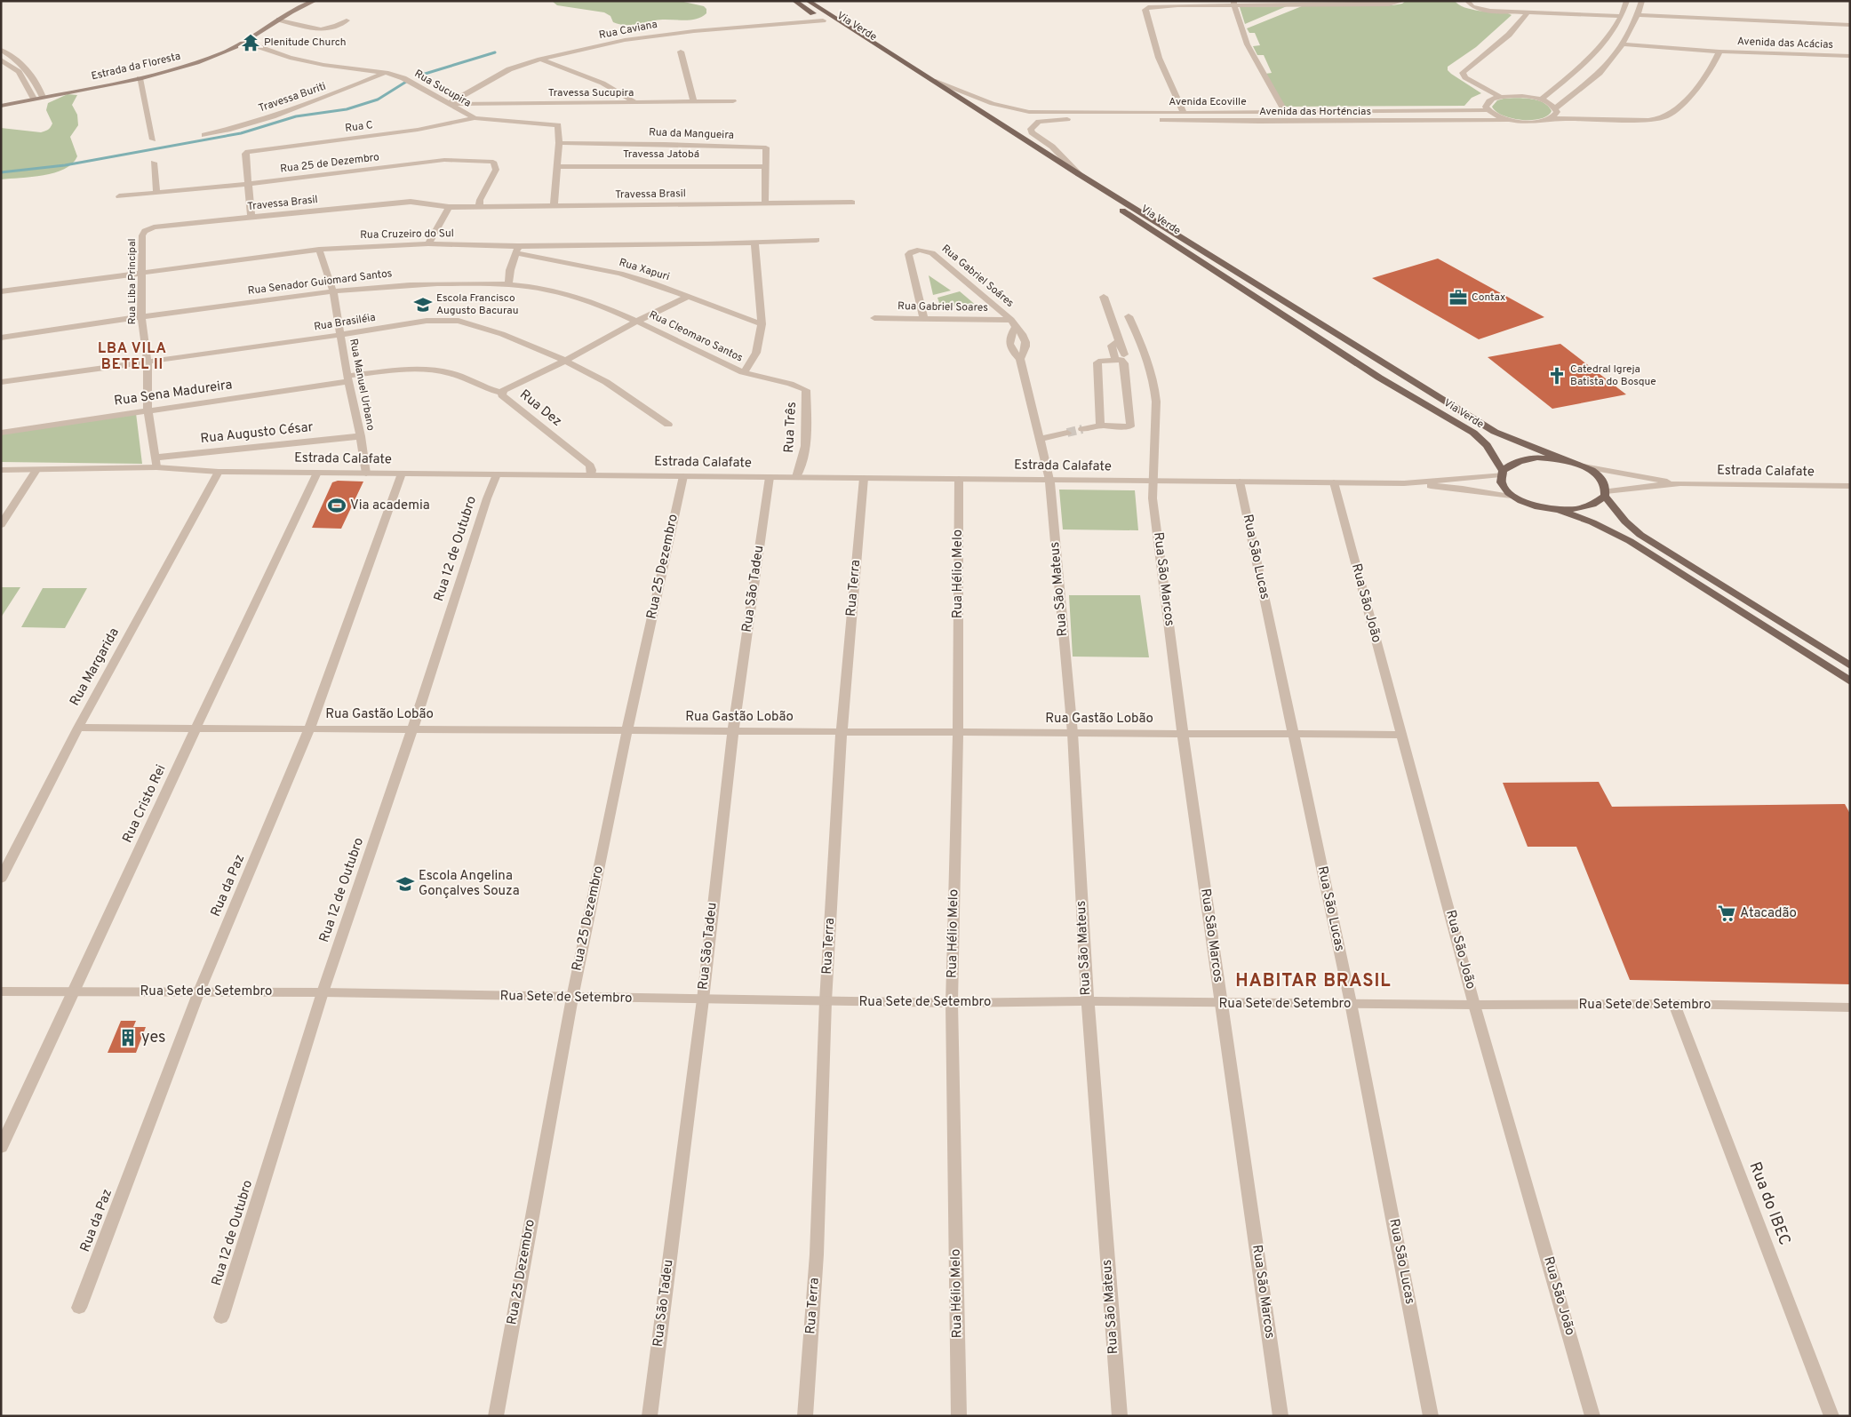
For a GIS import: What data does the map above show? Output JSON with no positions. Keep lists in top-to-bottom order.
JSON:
{
  "streets": {
    "main road": ["Via Verde", "Estrada da Floresta"],
    "street": [
      "Rua Caviana",
      "Avenida das Acácias",
      "Rua Sucupira",
      "Travessa Sucupira",
      "Travessa Buriti",
      "Avenida Ecoville",
      "Avenida das Horténcias",
      "Rua C",
      "Rua da Mangueira",
      "Travessa Jatobá",
      "Rua 25 de Dezembro",
      "Travessa Brasil",
      "Rua Cruzeiro do Sul",
      "Rua Xapuri",
      "Rua Gabriel Soáres",
      "Rua Liba Principal",
      "Rua Senador Guiomard Santos",
      "Rua Gabriel Soares",
      "Rua Brasiléia",
      "Rua Cleomaro Santos",
      "Rua Manuel Urbano",
      "Rua Sena Madureira",
      "Rua Dez",
      "Rua Três",
      "Rua Augusto César",
      "Estrada Calafate",
      "Rua 12 de Outubro",
      "Rua São Lucas",
      "Rua 25 Dezembro",
      "Rua Hélio Melo",
      "Rua São Marcos",
      "Rua Terra",
      "Rua São Tadeu",
      "Rua São Mateus",
      "Rua São João",
      "Rua Margarida",
      "Rua Gastão Lobão",
      "Rua Cristo Rei",
      "Rua da Paz",
      "Rua Sete de Setembro",
      "Rua do IBEC"
    ]
  },
  "crossings": [
    ["Via Verde", "Rua Caviana"],
    ["Via Verde", "Avenida Ecoville"],
    ["Via Verde", "Estrada Calafate"],
    ["Rua Caviana", "Rua Sucupira"],
    ["Rua Caviana", "Travessa Sucupira"],
    ["Avenida das Acácias", "Avenida das Horténcias"],
    ["Estrada da Floresta", "Rua Sucupira"],
    ["Rua Sucupira", "Travessa Sucupira"],
    ["Rua Sucupira", "Travessa Buriti"],
    ["Rua Sucupira", "Rua C"],
    ["Avenida Ecoville", "Avenida das Horténcias"],
    ["Rua C", "Rua 25 de Dezembro"],
    ["Rua da Mangueira", "Travessa Jatobá"],
    ["Rua da Mangueira", "Travessa Brasil"],
    ["Rua 25 de Dezembro", "Travessa Brasil"],
    ["Travessa Brasil", "Rua Liba Principal"],
    ["Rua Cruzeiro do Sul", "Rua Xapuri"],
    ["Rua Cruzeiro do Sul", "Rua Liba Principal"],
    ["Rua Cruzeiro do Sul", "Rua Manuel Urbano"],
    ["Rua Xapuri", "Rua Dez"],
    ["Rua Gabriel Soáres", "Rua Gabriel Soares"],
    ["Rua Gabriel Soáres", "Estrada Calafate"],
    ["Rua Gabriel Soáres", "Rua São Mateus"],
    ["Rua Liba Principal", "Rua Senador Guiomard Santos"],
    ["Rua Liba Principal", "Rua Brasiléia"],
    ["Rua Liba Principal", "Rua Sena Madureira"],
    ["Rua Liba Principal", "Rua Augusto César"],
    ["Rua Liba Principal", "Estrada Calafate"],
    ["Rua Senador Guiomard Santos", "Rua Cleomaro Santos"],
    ["Rua Senador Guiomard Santos", "Rua Manuel Urbano"],
    ["Rua Senador Guiomard Santos", "Rua Dez"],
    ["Rua Brasiléia", "Rua Manuel Urbano"],
    ["Rua Brasiléia", "Rua Dez"],
    ["Rua Cleomaro Santos", "Rua Dez"],
    ["Rua Cleomaro Santos", "Rua Três"],
    ["Rua Manuel Urbano", "Rua Sena Madureira"],
    ["Rua Manuel Urbano", "Rua Augusto César"],
    ["Rua Manuel Urbano", "Estrada Calafate"],
    ["Rua Sena Madureira", "Rua Dez"],
    ["Rua Dez", "Estrada Calafate"],
    ["Rua Três", "Estrada Calafate"],
    ["Rua Augusto César", "Estrada Calafate"],
    ["Estrada Calafate", "Rua 12 de Outubro"],
    ["Estrada Calafate", "Rua São Lucas"],
    ["Estrada Calafate", "Rua 25 Dezembro"],
    ["Estrada Calafate", "Rua Hélio Melo"],
    ["Estrada Calafate", "Rua São Marcos"],
    ["Estrada Calafate", "Rua Terra"],
    ["Estrada Calafate", "Rua São Tadeu"],
    ["Estrada Calafate", "Rua São Mateus"],
    ["Estrada Calafate", "Rua São João"],
    ["Estrada Calafate", "Rua Margarida"],
    ["Estrada Calafate", "Rua Cristo Rei"],
    ["Estrada Calafate", "Rua da Paz"],
    ["Rua 12 de Outubro", "Rua Gastão Lobão"],
    ["Rua 12 de Outubro", "Rua Sete de Setembro"],
    ["Rua São Lucas", "Rua Gastão Lobão"],
    ["Rua São Lucas", "Rua Sete de Setembro"],
    ["Rua 25 Dezembro", "Rua Gastão Lobão"],
    ["Rua 25 Dezembro", "Rua Sete de Setembro"],
    ["Rua Hélio Melo", "Rua Gastão Lobão"],
    ["Rua Hélio Melo", "Rua Sete de Setembro"],
    ["Rua São Marcos", "Rua Gastão Lobão"],
    ["Rua São Marcos", "Rua Sete de Setembro"],
    ["Rua Terra", "Rua Gastão Lobão"],
    ["Rua Terra", "Rua Sete de Setembro"],
    ["Rua São Tadeu", "Rua Gastão Lobão"],
    ["Rua São Tadeu", "Rua Sete de Setembro"],
    ["Rua São Mateus", "Rua Gastão Lobão"],
    ["Rua São Mateus", "Rua Sete de Setembro"],
    ["Rua São João", "Rua Gastão Lobão"],
    ["Rua São João", "Rua Sete de Setembro"],
    ["Rua Margarida", "Rua Gastão Lobão"],
    ["Rua Gastão Lobão", "Rua Cristo Rei"],
    ["Rua Gastão Lobão", "Rua da Paz"],
    ["Rua Cristo Rei", "Rua Sete de Setembro"],
    ["Rua da Paz", "Rua Sete de Setembro"],
    ["Rua Sete de Setembro", "Rua do IBEC"]
  ],
  "districts": ["LBA VILA BETEL II", "HABITAR BRASIL"],
  "places": {
    "temple": ["Plenitude Church"],
    "office": ["Contax"],
    "school or university": ["Escola Francisco Augusto Bacurau", "Escola Angelina Gonçalves Souza"],
    "church": ["Catedral Igreja Batista do Bosque"],
    "sports": ["Via academia"],
    "supermarket": ["Atacadão"],
    "building": ["yes"]
  }
}
